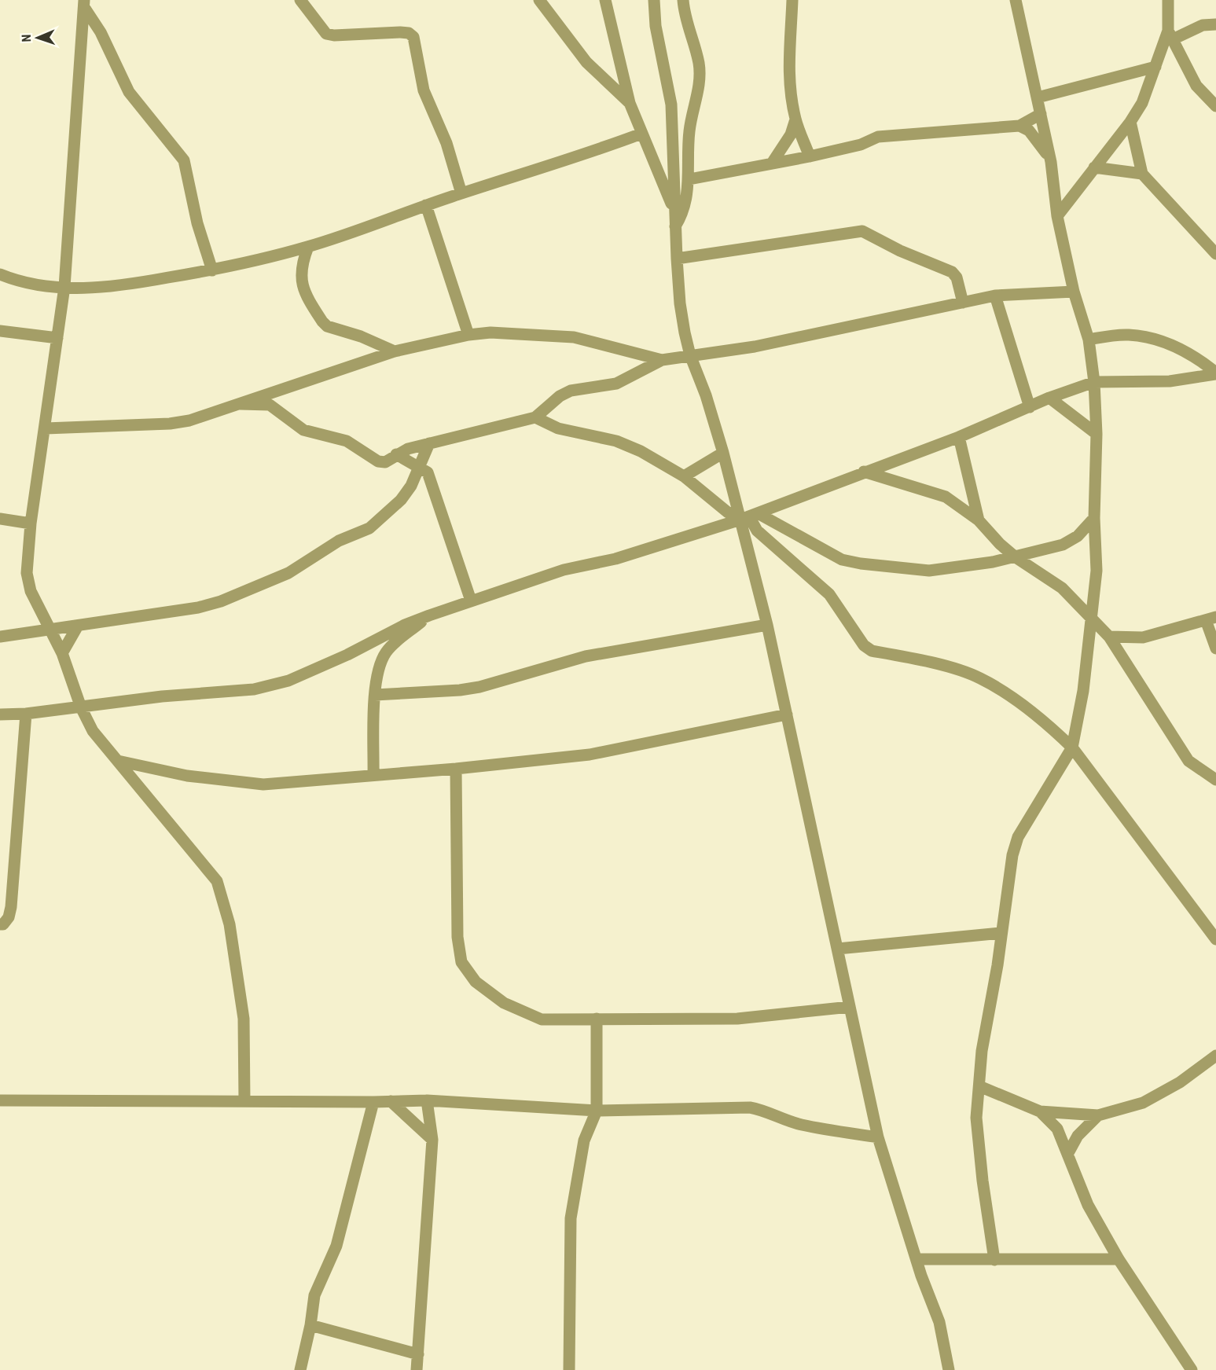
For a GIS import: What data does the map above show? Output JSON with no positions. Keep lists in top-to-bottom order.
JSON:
{
  "north": "left"
}
